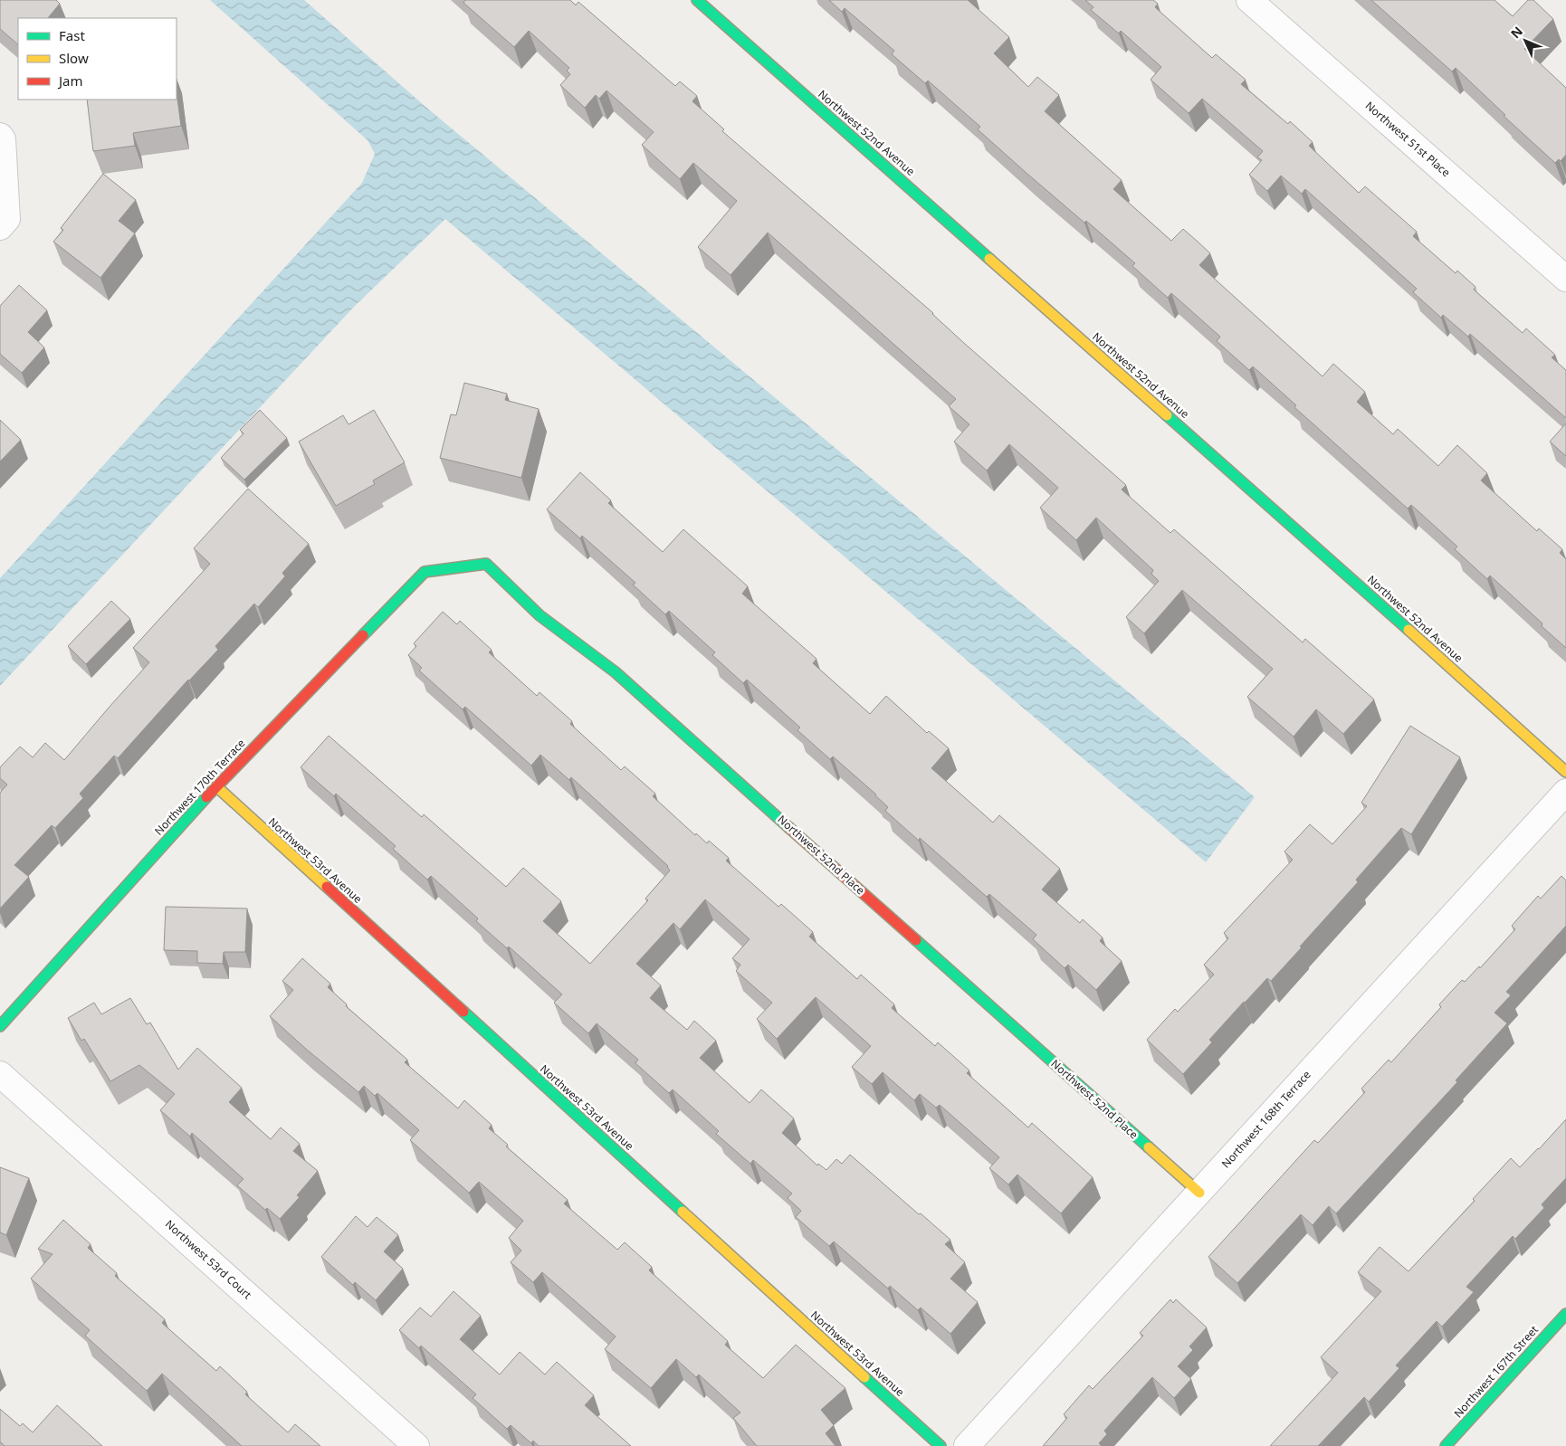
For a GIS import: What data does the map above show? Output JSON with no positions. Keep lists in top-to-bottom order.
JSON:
{
  "streets": {
    "street": [
      "Northwest 52nd Avenue",
      "Northwest 51st Place",
      "Northwest 170th Terrace",
      "Northwest 52nd Place",
      "Northwest 53rd Avenue",
      "Northwest 168th Terrace",
      "Northwest 53rd Court",
      "Northwest 167th Street"
    ]
  },
  "crossings": [
    ["Northwest 170th Terrace", "Northwest 52nd Place"],
    ["Northwest 170th Terrace", "Northwest 53rd Avenue"],
    ["Northwest 52nd Place", "Northwest 168th Terrace"]
  ],
  "legend": ["Fast", "Slow", "Jam"],
  "north": "top left"
}
